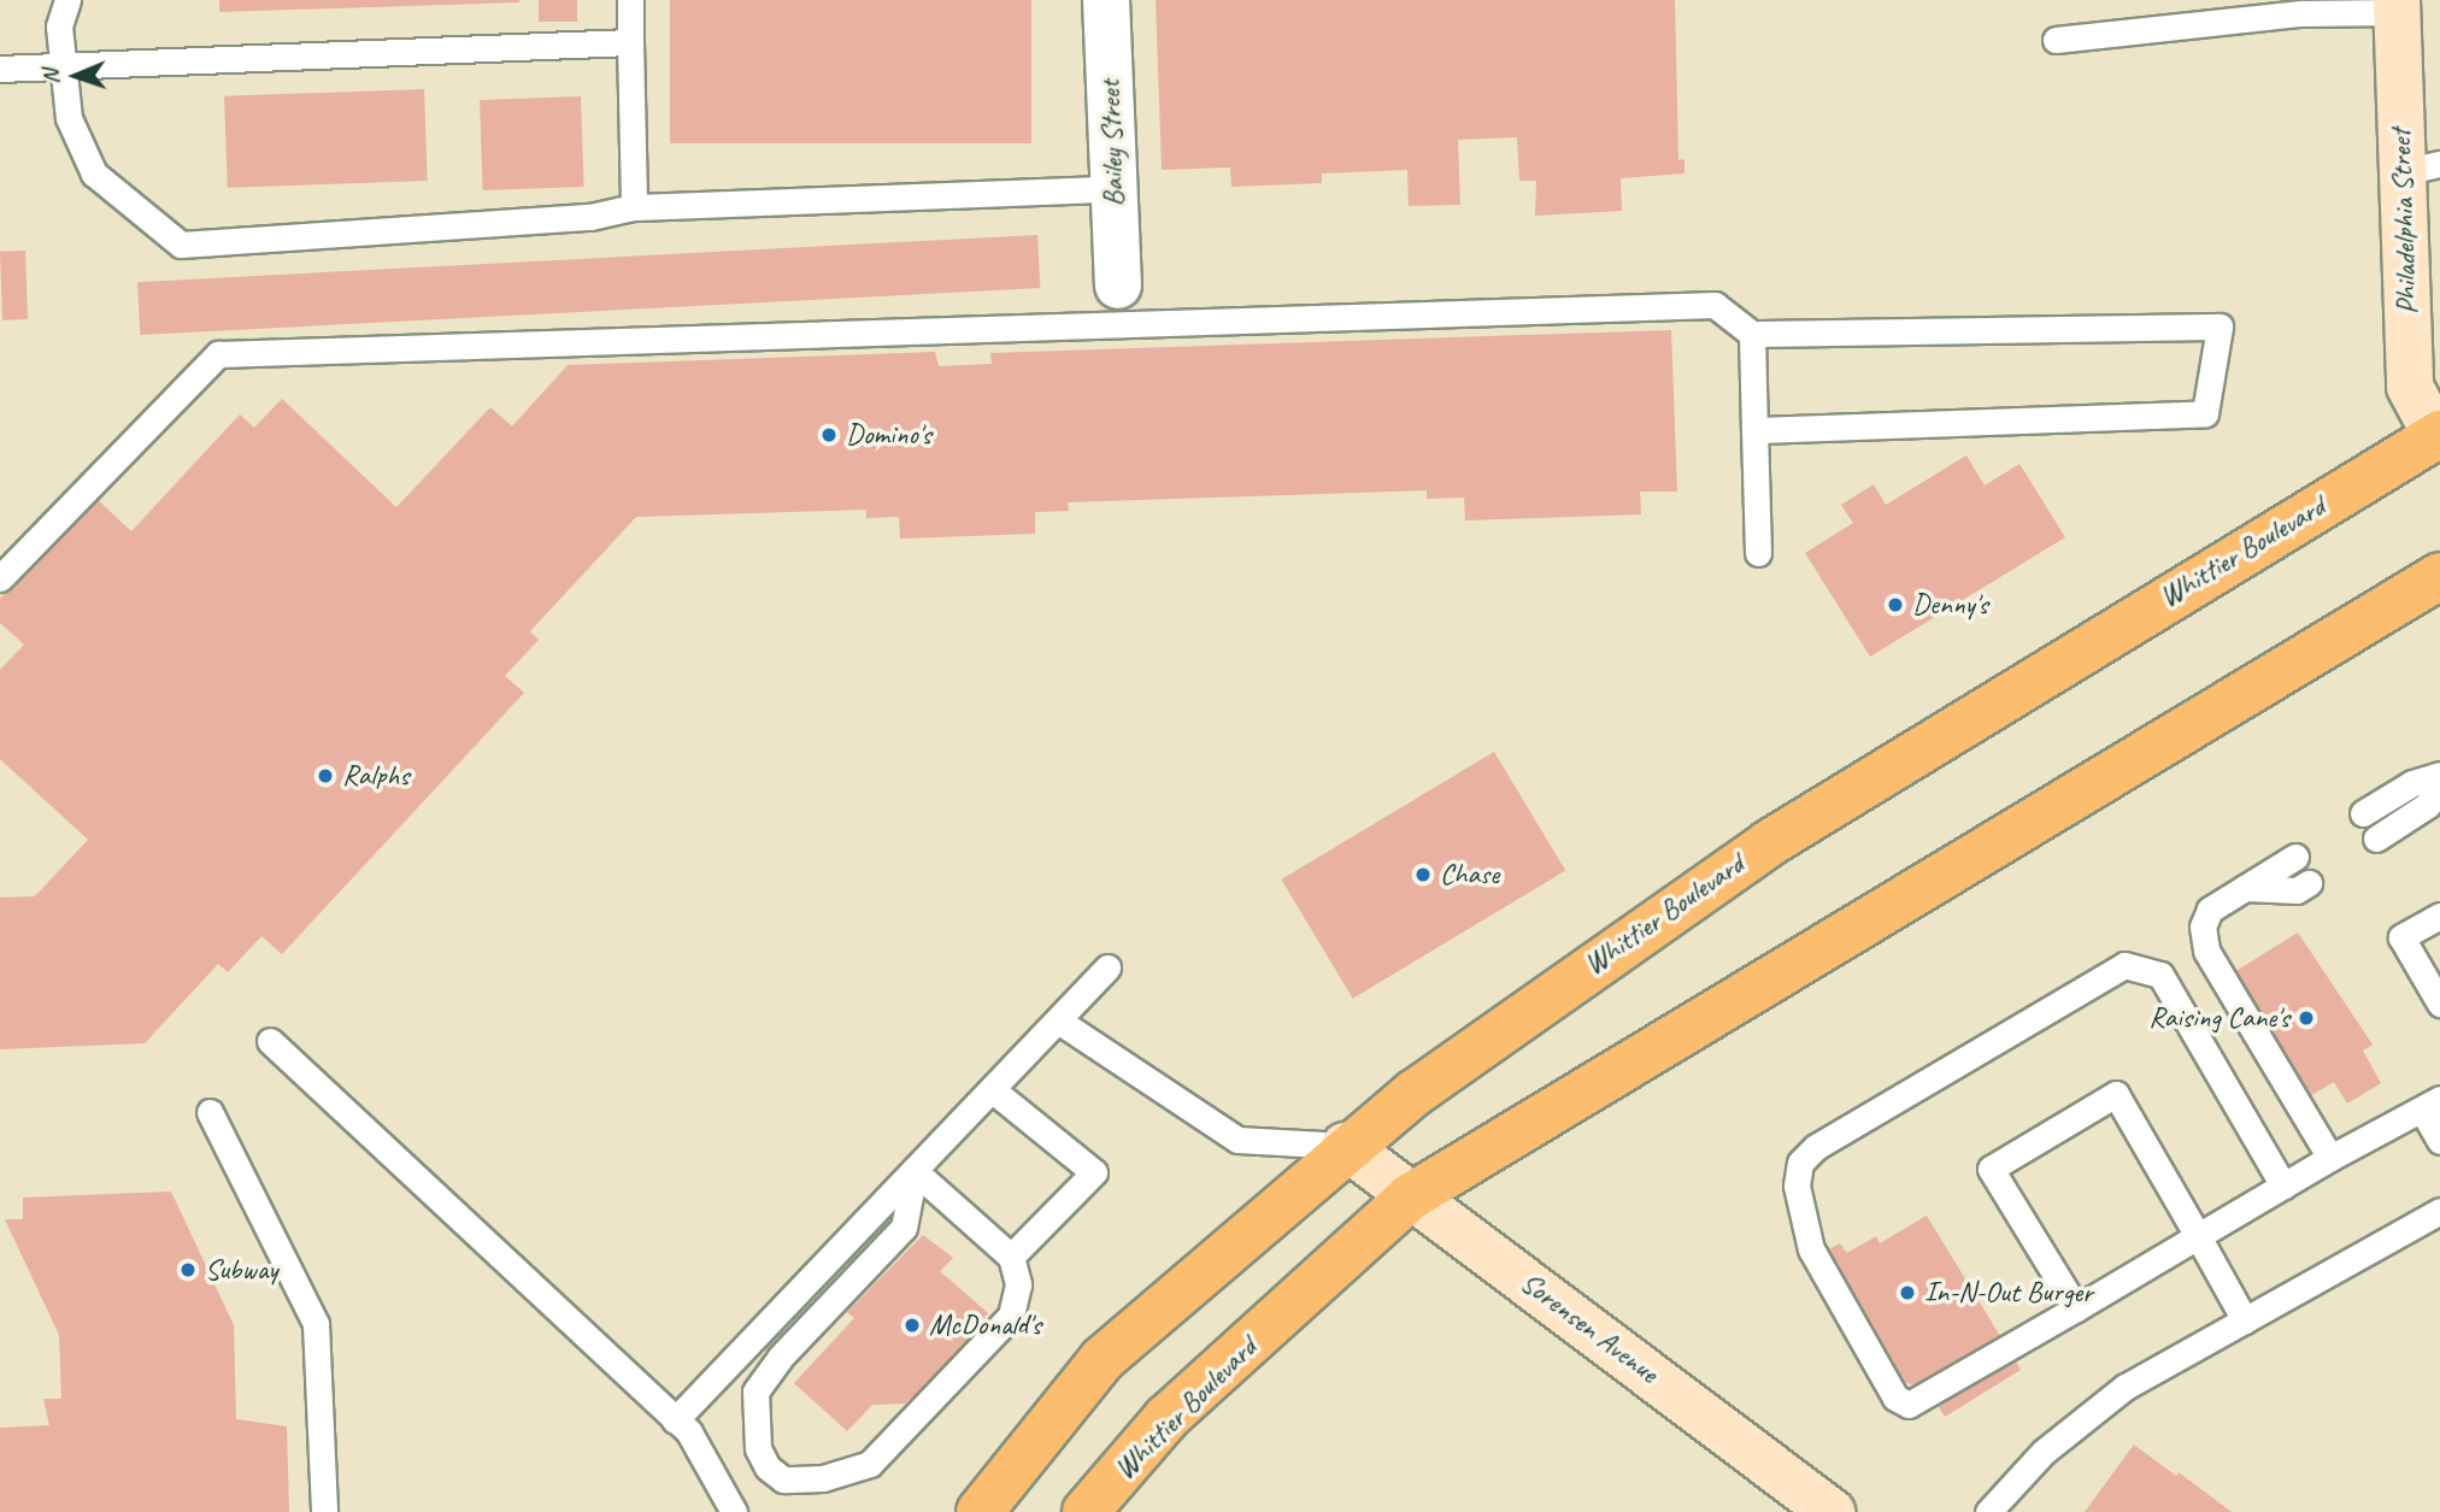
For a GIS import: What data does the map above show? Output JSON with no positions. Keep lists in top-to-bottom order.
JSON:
{
  "streets": {
    "main road": ["Whittier Boulevard"],
    "street": ["Bailey Street", "Philadelphia Street", "Sorensen Avenue"]
  },
  "crossings": [
    ["Philadelphia Street", "Whittier Boulevard"],
    ["Whittier Boulevard", "Sorensen Avenue"]
  ],
  "places": [
    "Domino's",
    "Denny's",
    "Ralphs",
    "Chase",
    "Raising Cane's",
    "Subway",
    "In-N-Out Burger",
    "McDonald's"
  ],
  "north": "left"
}
